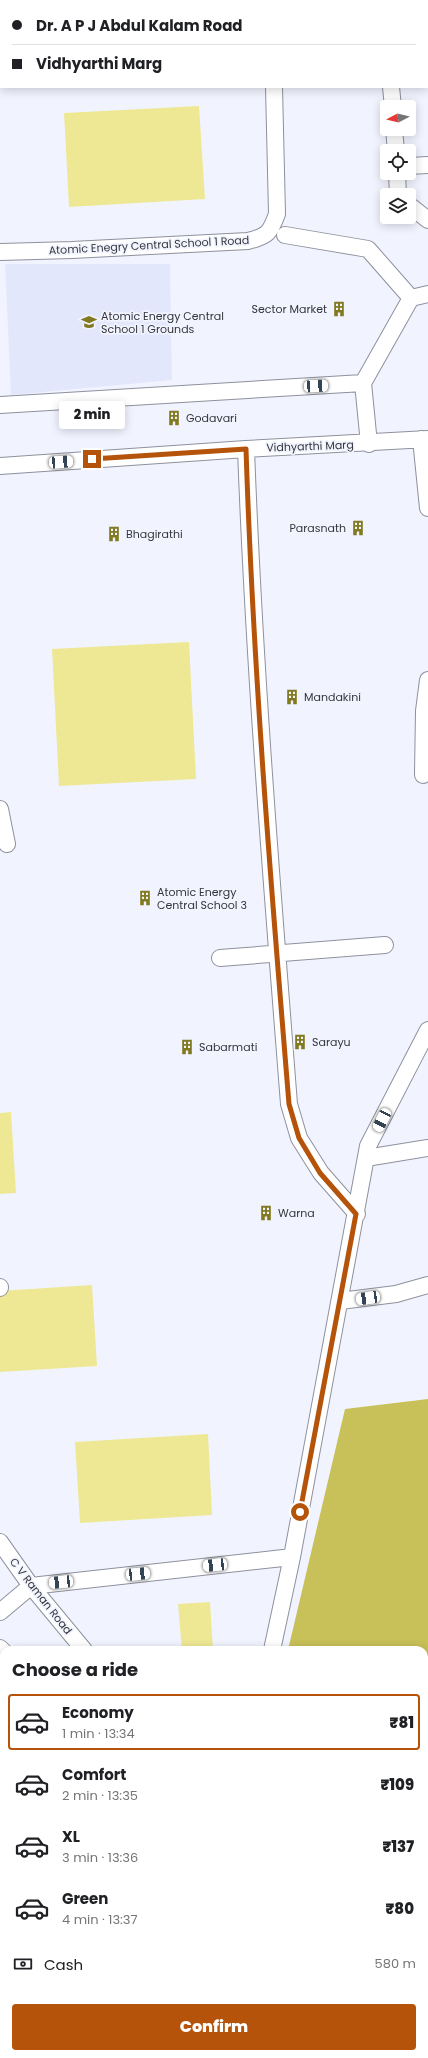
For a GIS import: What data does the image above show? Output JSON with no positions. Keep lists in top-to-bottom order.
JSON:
{
  "streets": {
    "street": ["Atomic Enegry Central School 1 Road", "Vidhyarthi Marg", "C V Raman Road"]
  },
  "places": {
    "building": [
      "Sector Market",
      "Godavari",
      "Parasnath",
      "Bhagirathi",
      "Mandakini",
      "Atomic Energy Central School 3",
      "Sarayu",
      "Sabarmati",
      "Warna"
    ],
    "school or university": ["Atomic Energy Central School 1 Grounds"]
  },
  "north": "left",
  "page": {
    "banner": ["Dr. A P J Abdul Kalam Road", "Vidhyarthi Marg"],
    "bubble": "2 min",
    "heading": "Choose a ride",
    "list": [
      {
        "name": "Economy",
        "note": "1 min · 13:34",
        "value": "₹81"
      },
      {
        "name": "Comfort",
        "note": "2 min · 13:35",
        "value": "₹109"
      },
      {
        "name": "XL",
        "note": "3 min · 13:36",
        "value": "₹137"
      },
      {
        "name": "Green",
        "note": "4 min · 13:37",
        "value": "₹80"
      }
    ],
    "pay": ["Cash", "580 m"],
    "buttons": "Confirm"
  }
}
